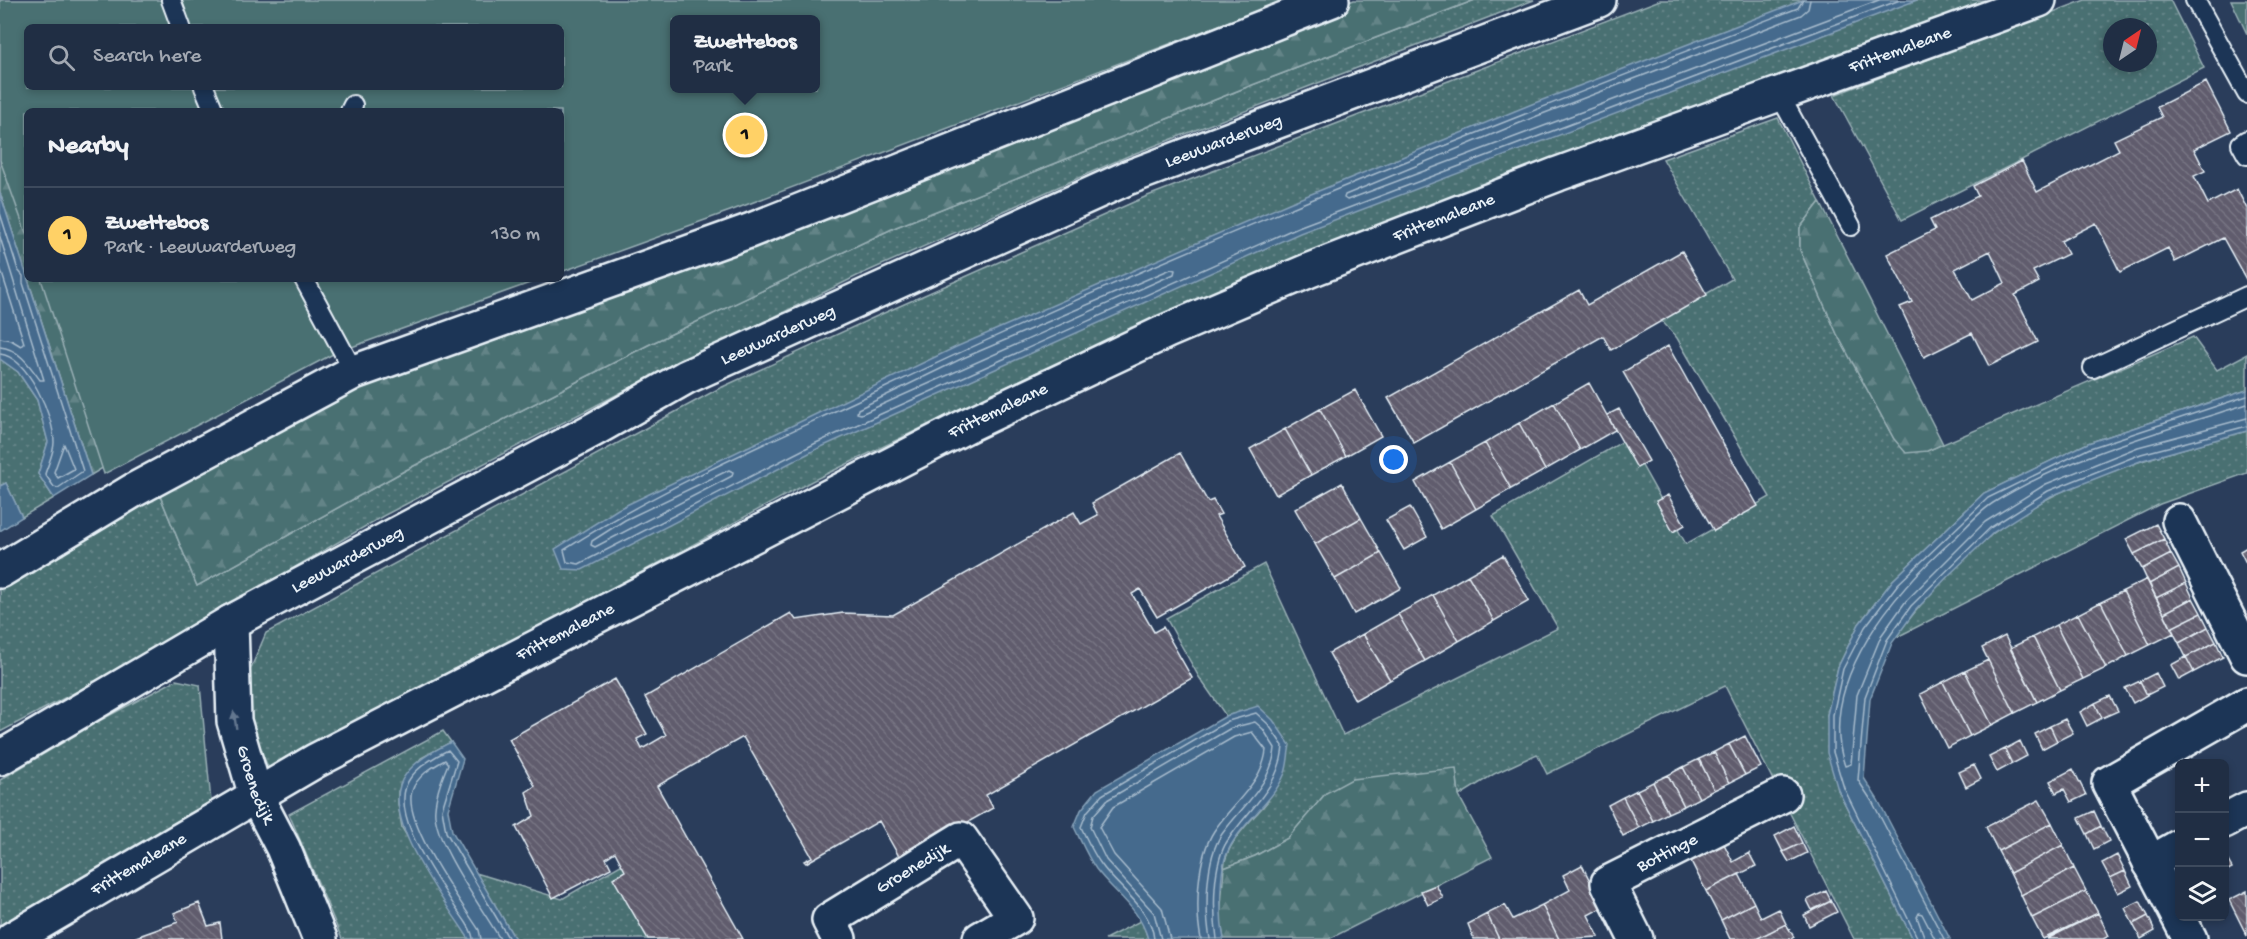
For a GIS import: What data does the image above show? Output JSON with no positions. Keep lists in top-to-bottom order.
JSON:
{
  "streets": {
    "street": [
      "Frittemaleane",
      "Leeuwarderweg",
      "Groenedijk",
      "Bottinge"
    ]
  },
  "crossings": [
    ["Frittemaleane", "Groenedijk"],
    ["Leeuwarderweg", "Groenedijk"]
  ],
  "north": "top right",
  "page": {
    "popup": ["Zwettebos", "Park"],
    "search": "Search here",
    "heading": "Nearby",
    "pins": "1",
    "list": [
      {
        "mark": "1",
        "name": "Zwettebos",
        "note": "Park · Leeuwarderweg",
        "value": "130 m"
      }
    ],
    "map_buttons": ["+", "−"]
  }
}
